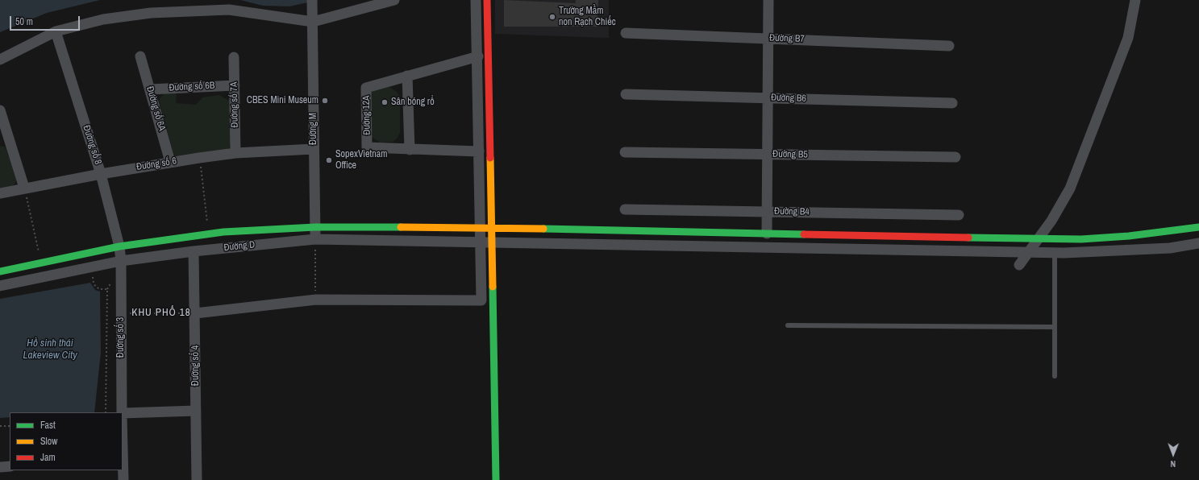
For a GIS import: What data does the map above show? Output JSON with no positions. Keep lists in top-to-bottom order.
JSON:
{
  "streets": {
    "street": [
      "Đường B7",
      "Đường số 6B",
      "Đường B6",
      "Đường số 7A",
      "Đường số 6A",
      "Đường 12A",
      "Đường M",
      "Đường số 8",
      "Đường B5",
      "Đường số 6",
      "Đường B4",
      "Đường D",
      "Đường số 3",
      "Đường số 4"
    ]
  },
  "crossings": [
    ["Đường số 6B", "Đường số 7A"],
    ["Đường số 6B", "Đường số 6A"],
    ["Đường số 7A", "Đường số 6"],
    ["Đường số 6A", "Đường số 6"],
    ["Đường M", "Đường số 6"],
    ["Đường M", "Đường D"],
    ["Đường số 8", "Đường số 6"],
    ["Đường số 8", "Đường D"],
    ["Đường số 8", "Đường số 3"],
    ["Đường D", "Đường số 3"],
    ["Đường D", "Đường số 4"]
  ],
  "districts": ["KHU PHỐ 18"],
  "water": ["Hồ sinh thái Lakeview City"],
  "places": [
    "Trường Mầm non Rạch Chiếc",
    "CBES Mini Museum",
    "Sân bóng rổ",
    "SopexVietnam Office"
  ],
  "legend": ["Fast", "Slow", "Jam"],
  "scale_bar": "50 m",
  "north": "bottom"
}
